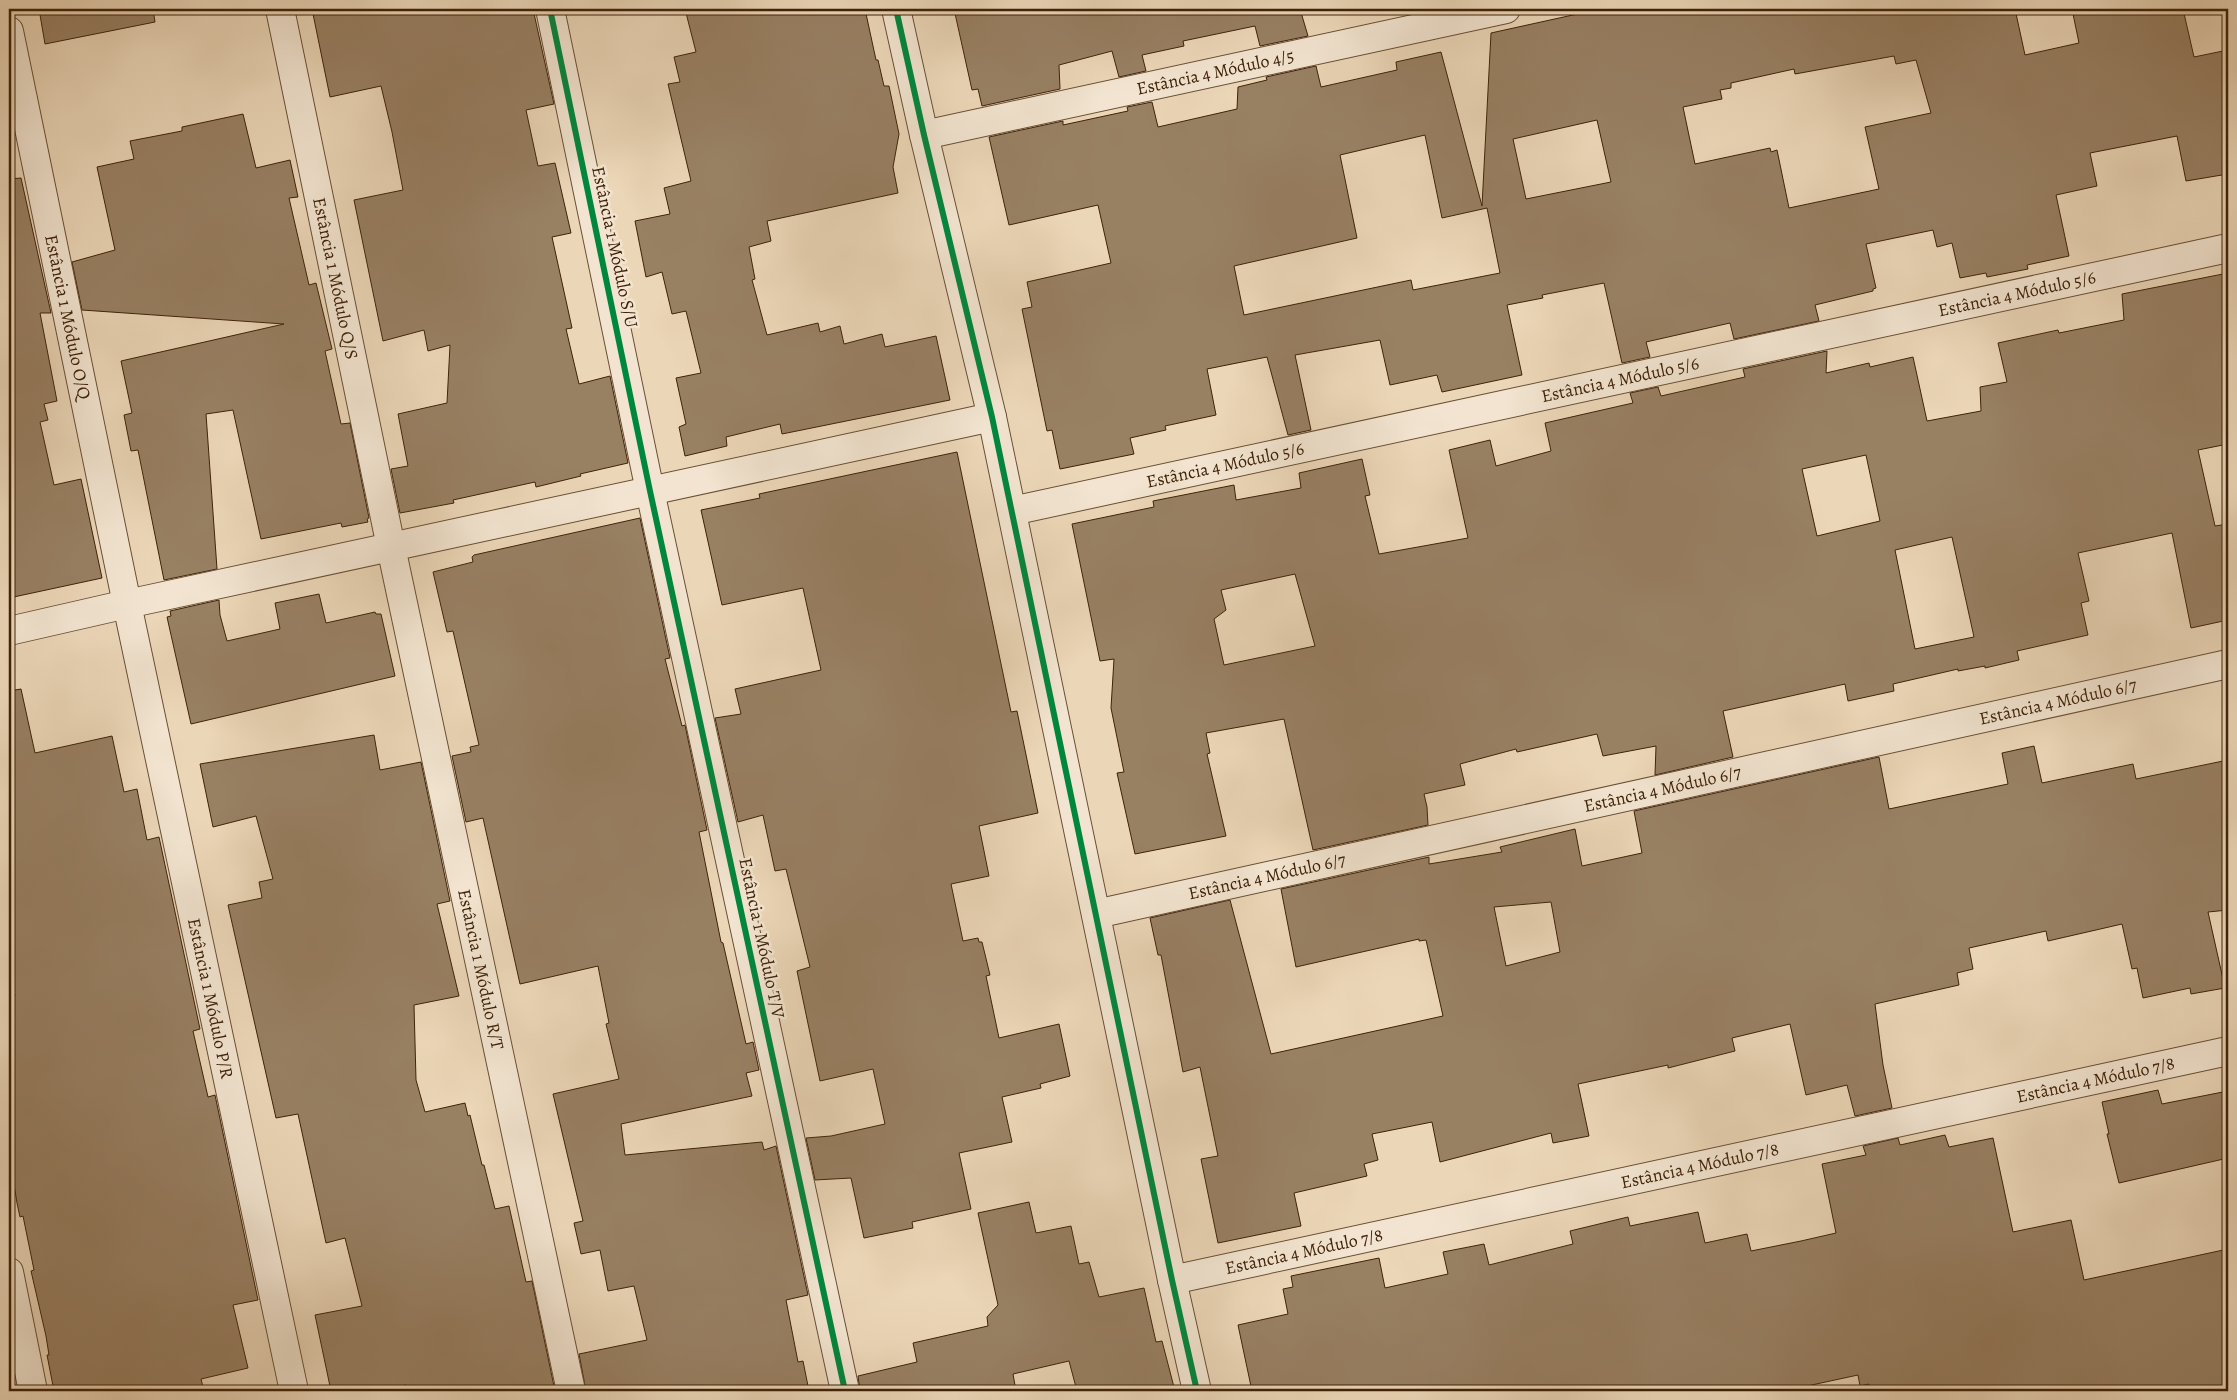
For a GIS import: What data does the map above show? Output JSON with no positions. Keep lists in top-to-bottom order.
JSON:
{
  "streets": {
    "street": [
      "Estância 4 Módulo 4/5",
      "Estância 1 Módulo S/U",
      "Estância 1 Módulo Q/S",
      "Estância 4 Módulo 5/6",
      "Estância 1 Módulo O/Q",
      "Estância 4 Módulo 6/7",
      "Estância 1 Módulo T/V",
      "Estância 1 Módulo R/T",
      "Estância 1 Módulo P/R",
      "Estância 4 Módulo 7/8"
    ]
  },
  "crossings": [
    ["Estância 1 Módulo S/U", "Estância 1 Módulo T/V"],
    ["Estância 1 Módulo Q/S", "Estância 1 Módulo R/T"],
    ["Estância 1 Módulo O/Q", "Estância 1 Módulo P/R"]
  ]
}
